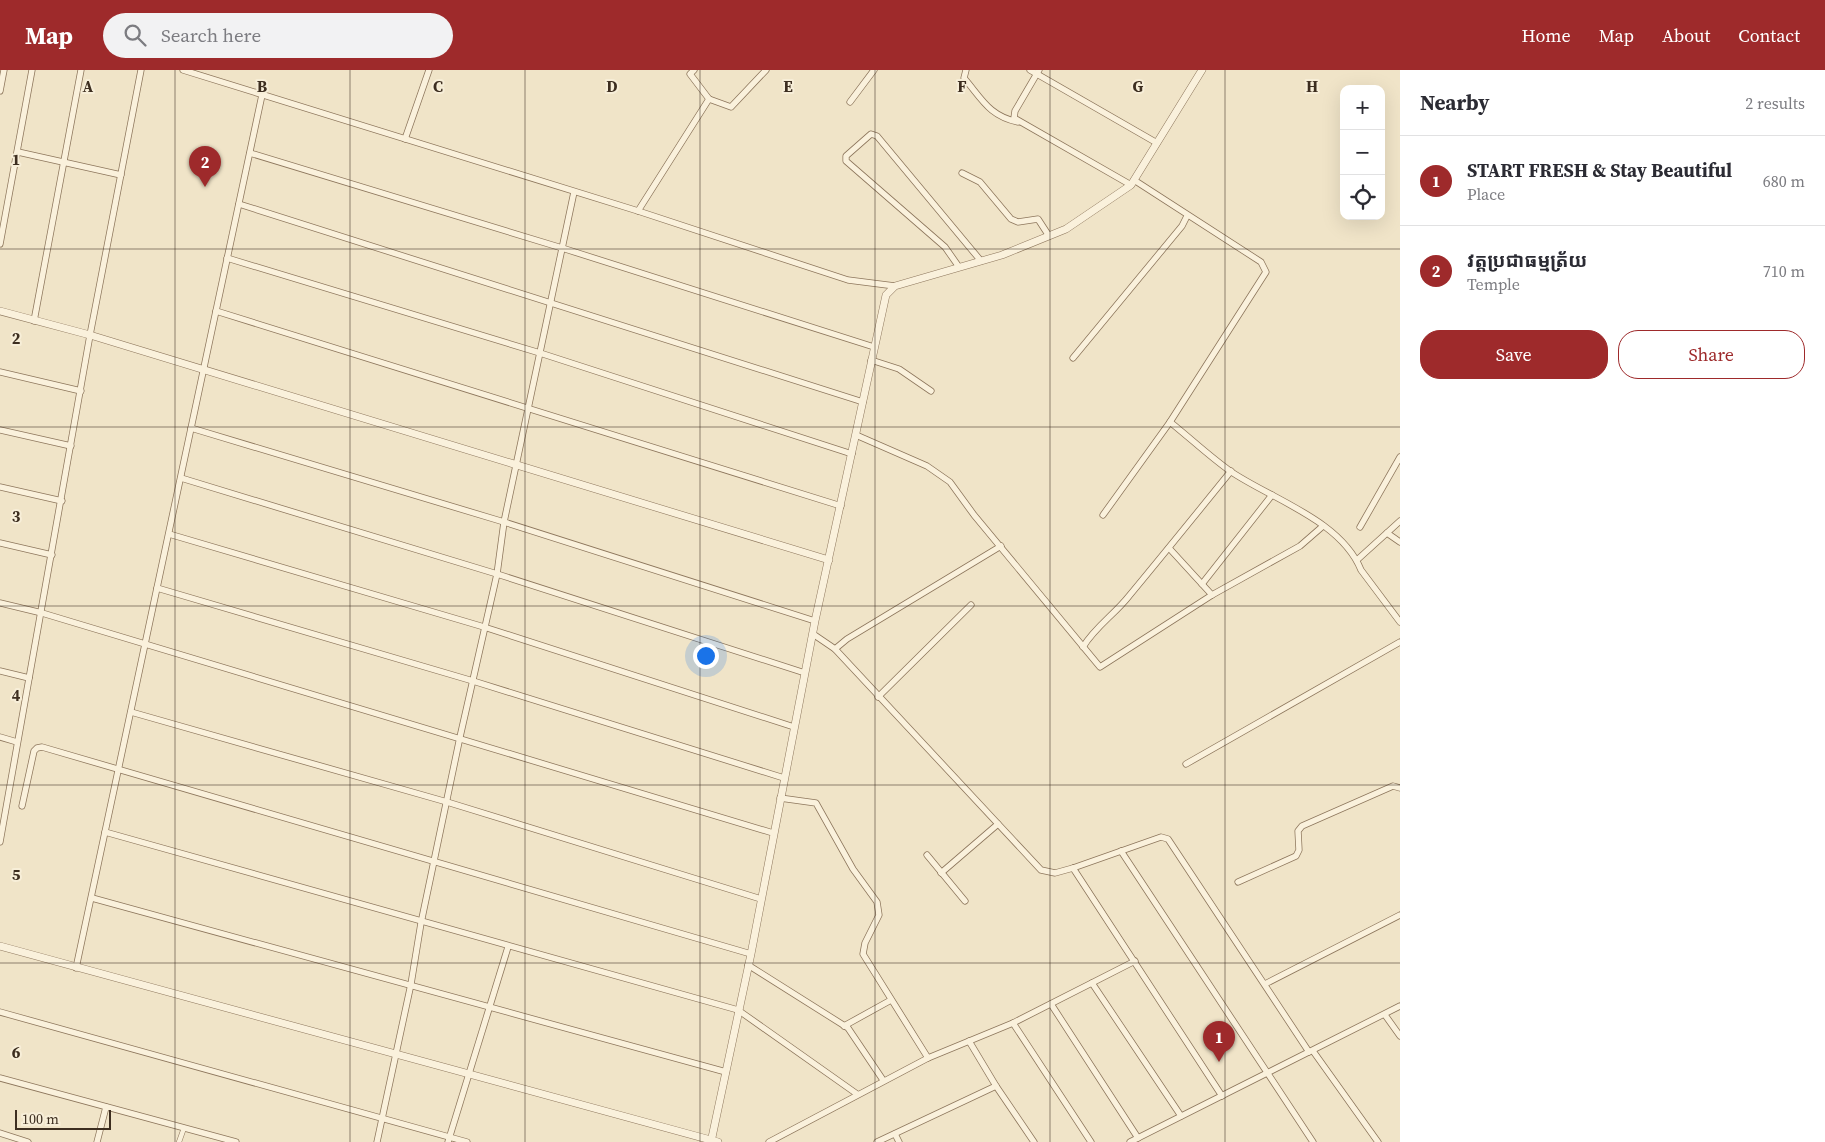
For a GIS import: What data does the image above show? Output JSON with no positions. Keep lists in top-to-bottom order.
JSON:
{
  "scale_bar": "100 m",
  "page": {
    "header": "Map",
    "search": "Search here",
    "nav": [
      "Home",
      "Map",
      "About",
      "Contact"
    ],
    "heading": ["Nearby", "2 results"],
    "map_buttons": ["+", "−"],
    "list": [
      {
        "mark": "1",
        "name": "START FRESH & Stay Beautiful",
        "note": "Place",
        "value": "680 m"
      },
      {
        "mark": "2",
        "name": "វត្តប្រជាធម្មត្រ័យ",
        "note": "Temple",
        "value": "710 m"
      }
    ],
    "pins": ["2", "1"],
    "buttons": ["Save", "Share"],
    "scale": "100 m"
  },
  "grid": {
    "columns": [
      "A",
      "B",
      "C",
      "D",
      "E",
      "F",
      "G",
      "H"
    ],
    "rows": [
      "1",
      "2",
      "3",
      "4",
      "5",
      "6"
    ]
  }
}
